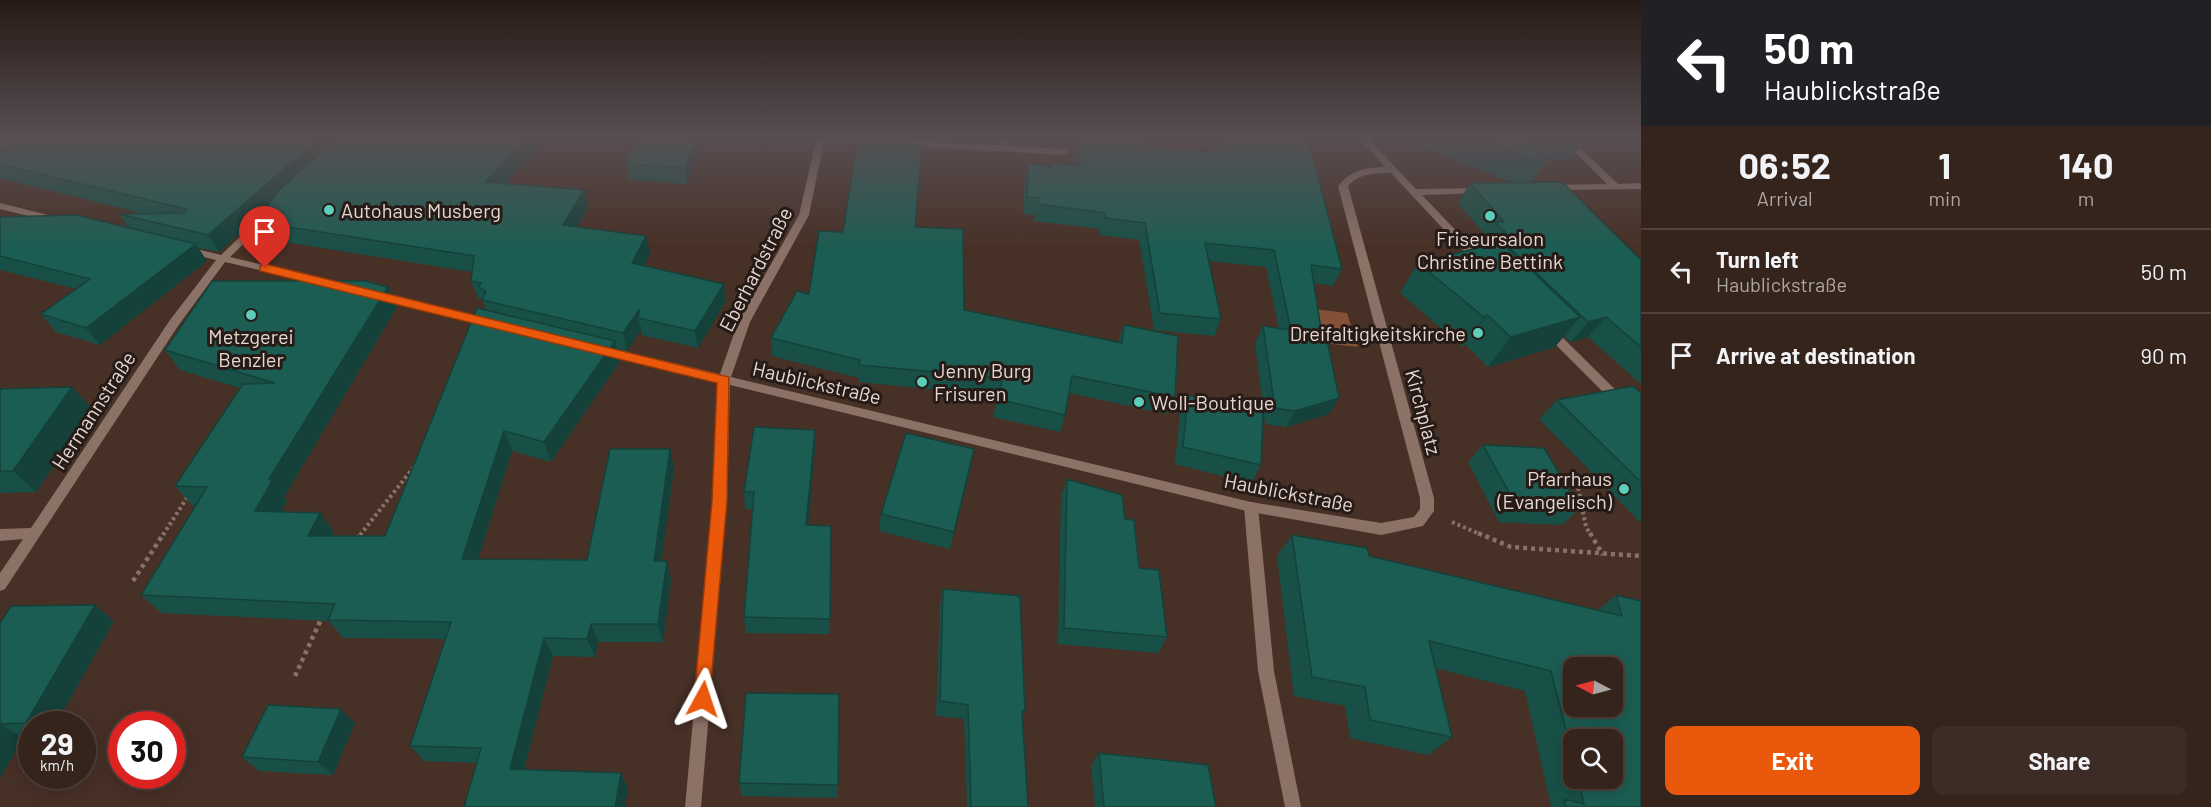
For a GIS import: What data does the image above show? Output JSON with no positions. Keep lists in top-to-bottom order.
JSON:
{
  "streets": {
    "street": [
      "Eberhardstraße",
      "Haublickstraße",
      "Hermannstraße",
      "Kirchplatz"
    ]
  },
  "crossings": [
    ["Eberhardstraße", "Haublickstraße"],
    ["Haublickstraße", "Kirchplatz"]
  ],
  "places": [
    "Autohaus Musberg",
    "Friseursalon Christine Bettink",
    "Metzgerei Benzler",
    "Dreifaltigkeitskirche",
    "Jenny Burg Frisuren",
    "Woll-Boutique",
    "Pfarrhaus (Evangelisch)"
  ],
  "north": "left",
  "page": {
    "turn": ["50 m", "Haublickstraße"],
    "eta": [
      "06:52",
      "Arrival",
      "1",
      "min",
      "140",
      "m"
    ],
    "list": [
      {
        "name": "Turn left",
        "note": "Haublickstraße",
        "value": "50 m"
      },
      {
        "name": "Arrive at destination",
        "value": "90 m"
      }
    ],
    "speed": "29 km/h",
    "limit": "30",
    "buttons": ["Exit", "Share"]
  }
}
